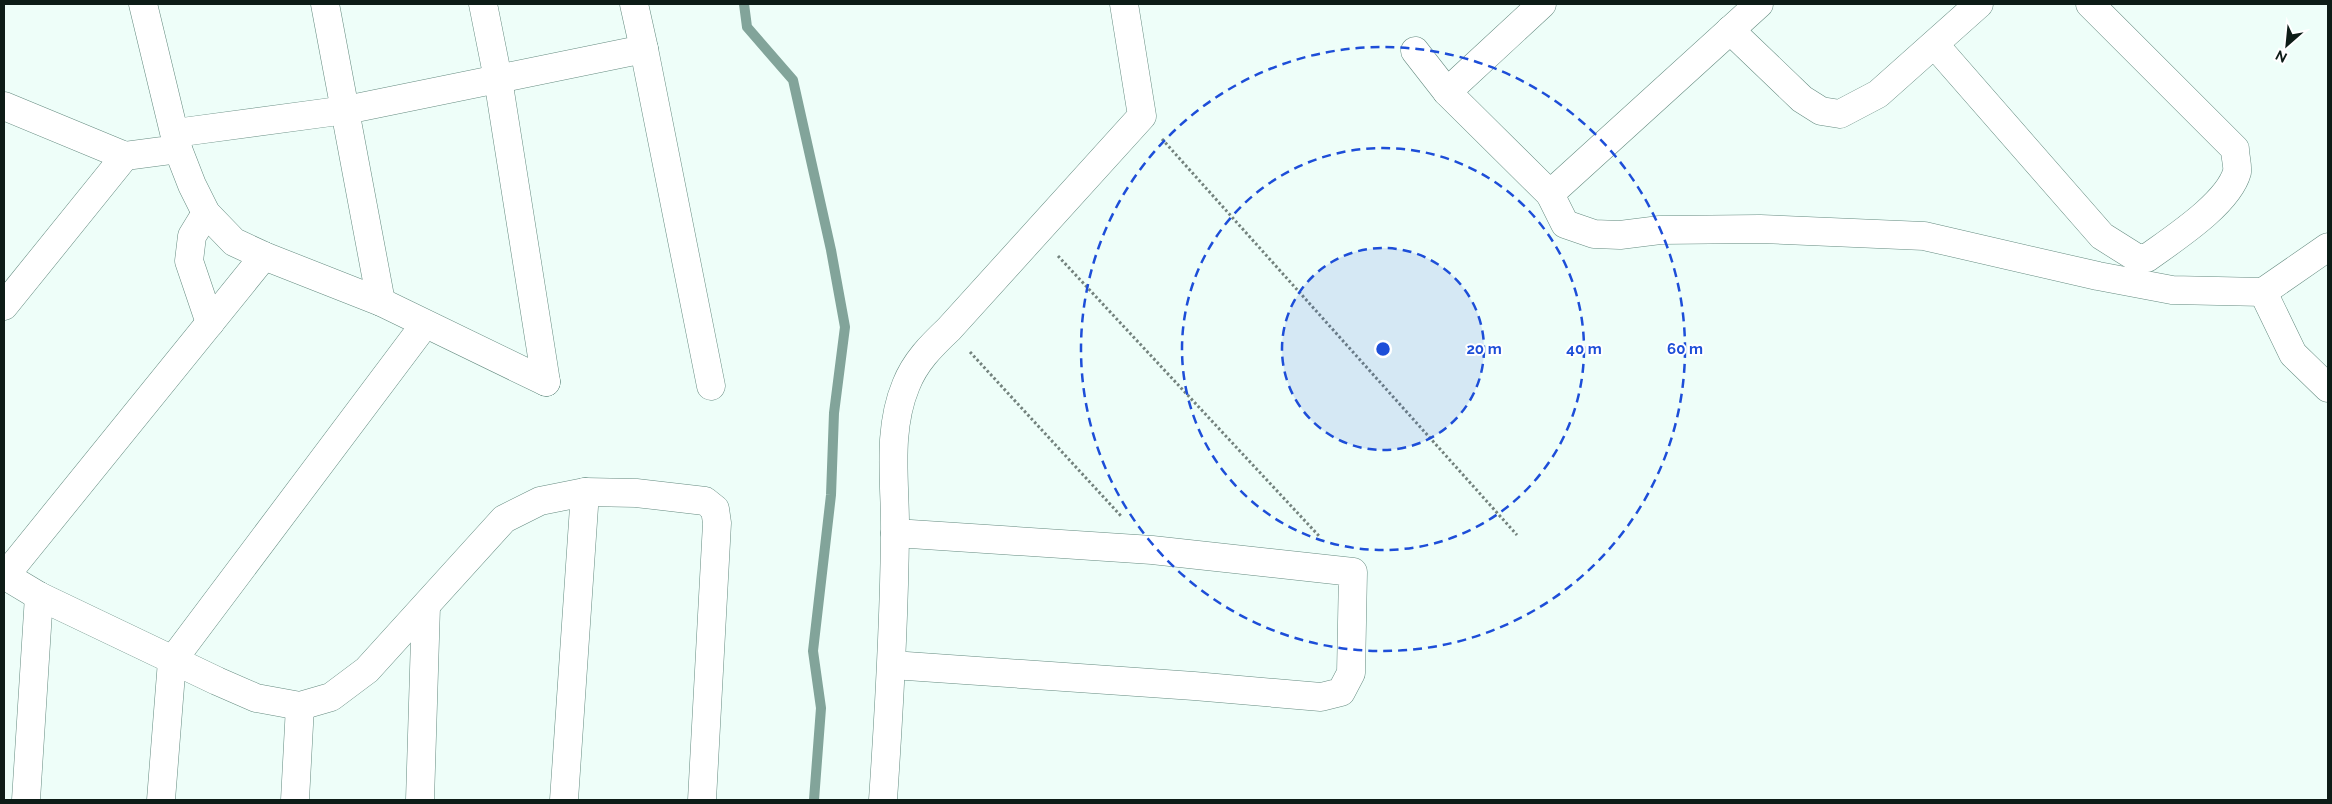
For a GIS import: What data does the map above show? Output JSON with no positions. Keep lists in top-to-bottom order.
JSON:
{
  "north": "bottom left",
  "rings": ["20 m", "40 m", "60 m"]
}
